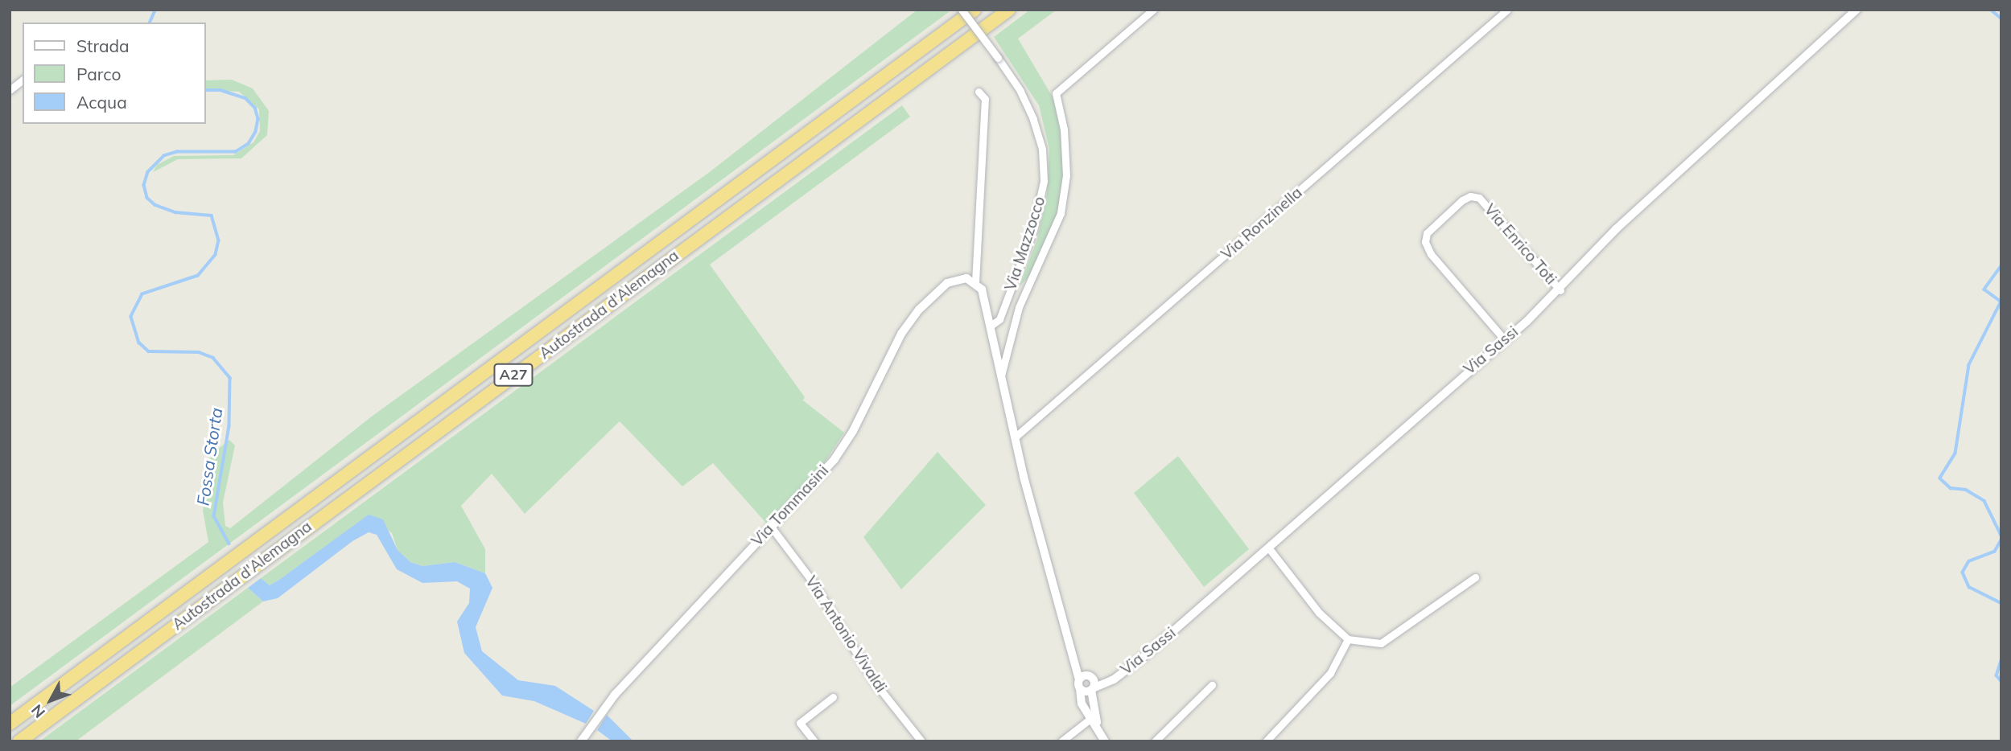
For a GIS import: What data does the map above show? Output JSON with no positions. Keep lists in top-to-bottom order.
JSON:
{
  "streets": {
    "highway": ["Autostrada d'Alemagna", "A27"],
    "street": [
      "Via Ronzinella",
      "Via Mazzocco",
      "Via Enrico Toti",
      "Via Sassi",
      "Via Tommasini",
      "Via Antonio Vivaldi"
    ]
  },
  "crossings": [
    ["Via Enrico Toti", "Via Sassi"],
    ["Via Tommasini", "Via Antonio Vivaldi"]
  ],
  "water": ["Fossa Storta"],
  "legend": ["Strada", "Parco", "Acqua"],
  "north": "bottom left"
}
